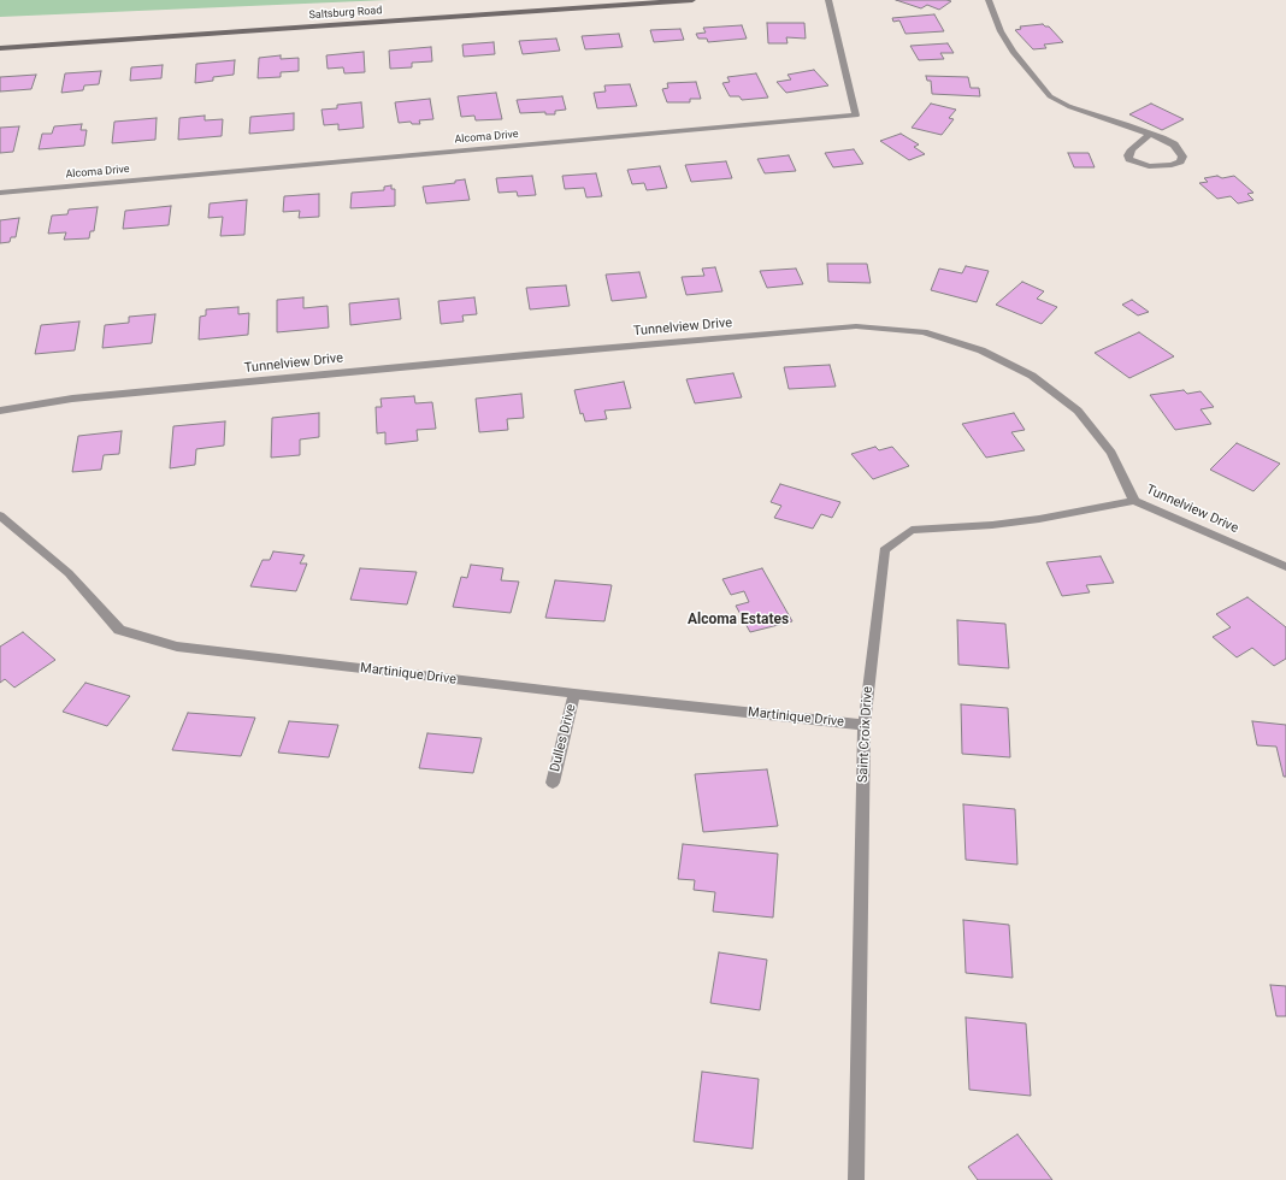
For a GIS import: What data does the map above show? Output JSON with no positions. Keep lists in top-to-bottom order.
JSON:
{
  "streets": {
    "main road": ["Saltsburg Road"],
    "street": [
      "Alcoma Drive",
      "Tunnelview Drive",
      "Martinique Drive",
      "Saint Croix Drive",
      "Dulles Drive"
    ]
  },
  "crossings": [
    ["Tunnelview Drive", "Saint Croix Drive"],
    ["Martinique Drive", "Saint Croix Drive"],
    ["Martinique Drive", "Dulles Drive"]
  ],
  "districts": ["Alcoma Estates"]
}
